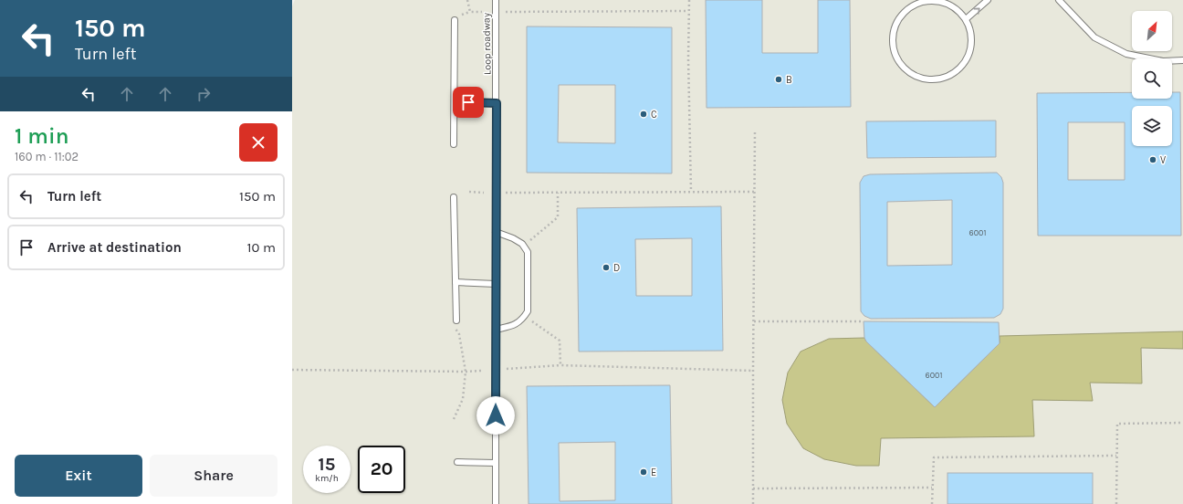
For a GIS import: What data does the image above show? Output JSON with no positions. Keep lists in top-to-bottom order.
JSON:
{
  "streets": {
    "lane": ["Loop roadway"]
  },
  "places": [
    "B",
    "C",
    "V",
    "D",
    "E"
  ],
  "house_numbers": ["6001", "6001"],
  "north": "top right",
  "page": {
    "turn": ["150 m", "Turn left"],
    "heading": ["1 min", "160 m · 11:02"],
    "list": [
      {
        "name": "Turn left",
        "value": "150 m"
      },
      {
        "name": "Arrive at destination",
        "value": "10 m"
      }
    ],
    "speed": "15 km/h",
    "limit": "20",
    "buttons": ["Exit", "Share"]
  }
}
